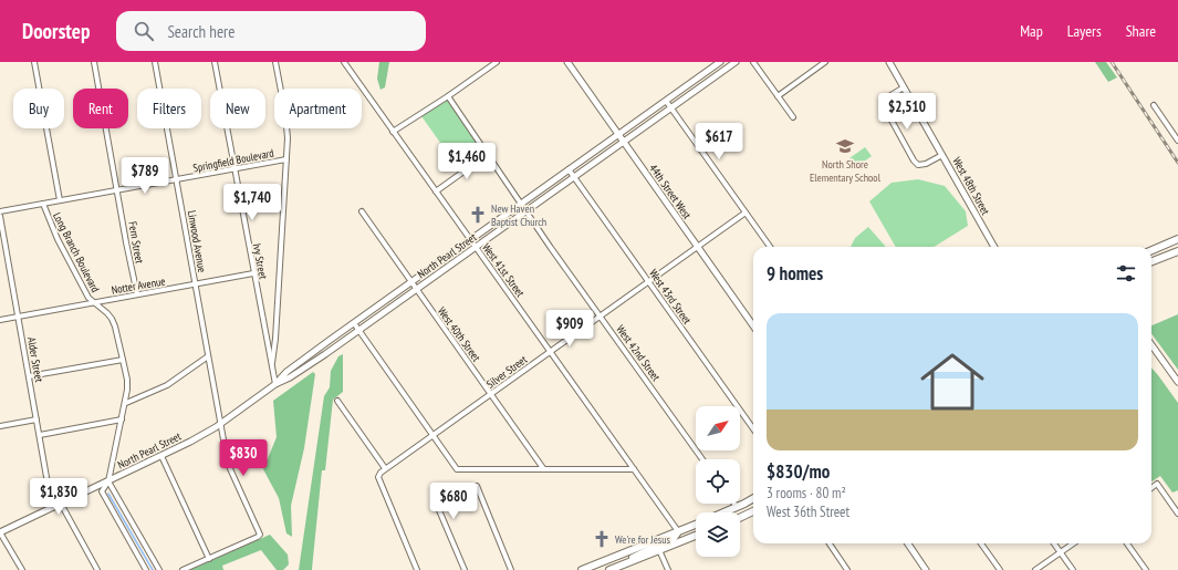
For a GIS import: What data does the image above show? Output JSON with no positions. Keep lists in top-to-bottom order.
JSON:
{
  "streets": {
    "street": [
      "Springfield Boulevard",
      "West 48th Street",
      "44th Street West",
      "Linwood Avenue",
      "Fern Street",
      "Long Branch Boulevard",
      "North Pearl Street",
      "Ivy Street",
      "West 41st Street",
      "Notter Avenue",
      "West 43rd Street",
      "West 40th Street",
      "West 42nd Street",
      "Alder Street",
      "Silver Street"
    ]
  },
  "crossings": [
    ["Springfield Boulevard", "Linwood Avenue"],
    ["Springfield Boulevard", "Fern Street"],
    ["Springfield Boulevard", "Long Branch Boulevard"],
    ["Springfield Boulevard", "Ivy Street"],
    ["44th Street West", "North Pearl Street"],
    ["44th Street West", "Silver Street"],
    ["Linwood Avenue", "North Pearl Street"],
    ["Linwood Avenue", "Notter Avenue"],
    ["Fern Street", "Notter Avenue"],
    ["Long Branch Boulevard", "North Pearl Street"],
    ["Long Branch Boulevard", "Notter Avenue"],
    ["North Pearl Street", "Ivy Street"],
    ["North Pearl Street", "West 41st Street"],
    ["North Pearl Street", "West 43rd Street"],
    ["North Pearl Street", "West 40th Street"],
    ["North Pearl Street", "West 42nd Street"],
    ["North Pearl Street", "Alder Street"],
    ["Ivy Street", "Notter Avenue"],
    ["West 41st Street", "Silver Street"],
    ["Notter Avenue", "Alder Street"],
    ["West 43rd Street", "Silver Street"],
    ["West 40th Street", "Silver Street"],
    ["West 42nd Street", "Silver Street"]
  ],
  "places": {
    "school or university": ["North Shore Elementary School"],
    "church": ["New Haven Baptist Church", "We're for Jesus"]
  },
  "north": "top right",
  "page": {
    "header": "Doorstep",
    "search": "Search here",
    "nav": ["Map", "Layers", "Share"],
    "chip": [
      "Buy",
      "Rent",
      "Filters",
      "New",
      "Apartment"
    ],
    "price": [
      "$2,510",
      "$617",
      "$1,460",
      "$789",
      "$1,740",
      "$909",
      "$830",
      "$1,830",
      "$680"
    ],
    "heading": "9 homes",
    "list": [
      {
        "name": "$830/mo",
        "note": "3 rooms · 80 m² · West 36th Street"
      }
    ]
  }
}
